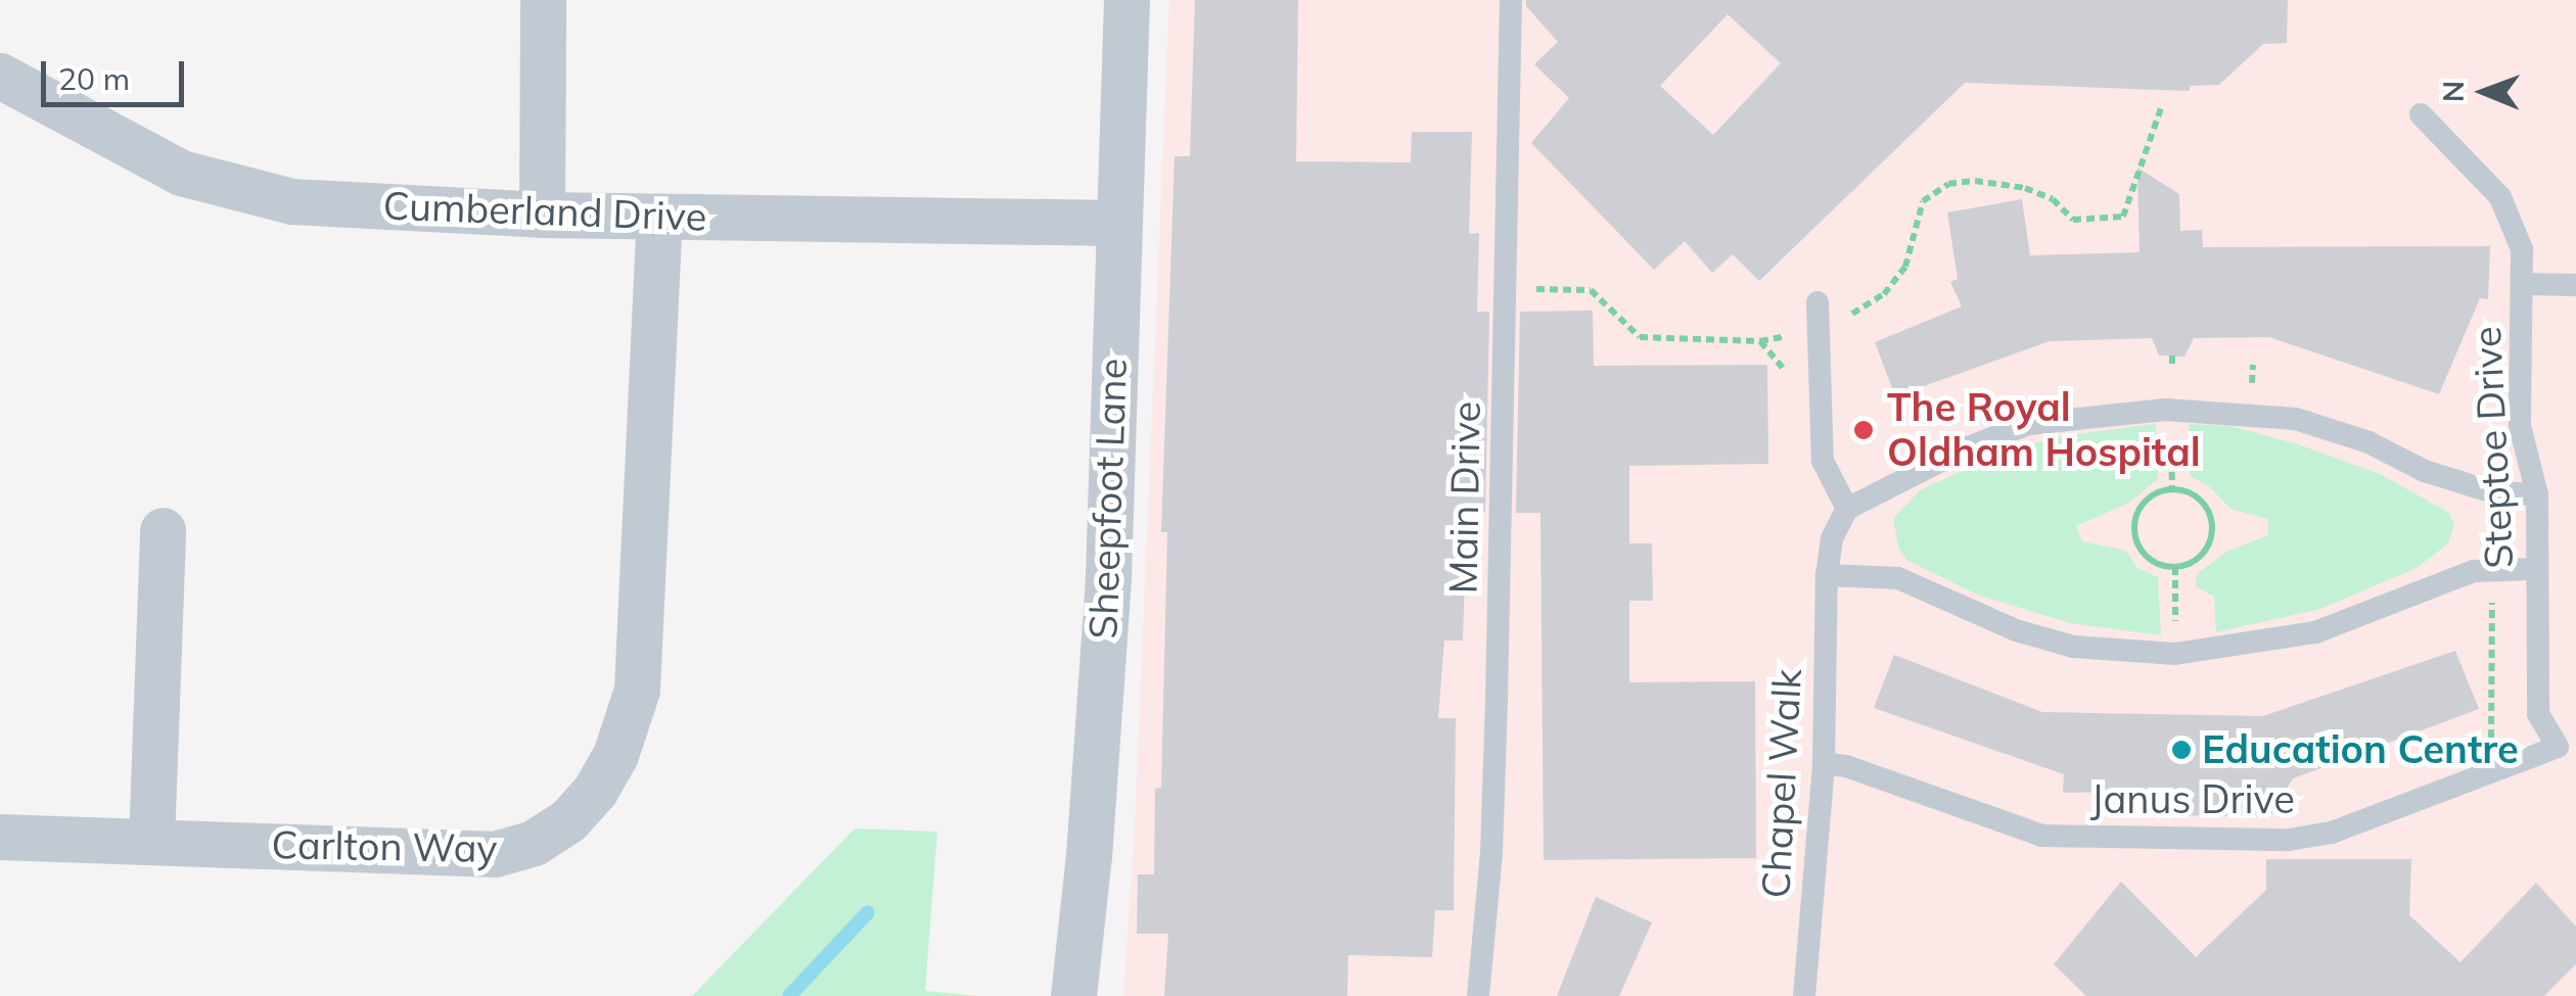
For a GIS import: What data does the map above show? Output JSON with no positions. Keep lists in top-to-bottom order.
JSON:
{
  "streets": {
    "street": ["Cumberland Drive", "Sheepfoot Lane", "Carlton Way"],
    "lane": [
      "Steptoe Drive",
      "Main Drive",
      "Chapel Walk",
      "Janus Drive"
    ]
  },
  "crossings": [
    ["Cumberland Drive", "Sheepfoot Lane"],
    ["Cumberland Drive", "Carlton Way"],
    ["Steptoe Drive", "Janus Drive"],
    ["Chapel Walk", "Janus Drive"]
  ],
  "places": ["The Royal Oldham Hospital", "Education Centre"],
  "scale_bar": "20 m",
  "north": "left"
}
